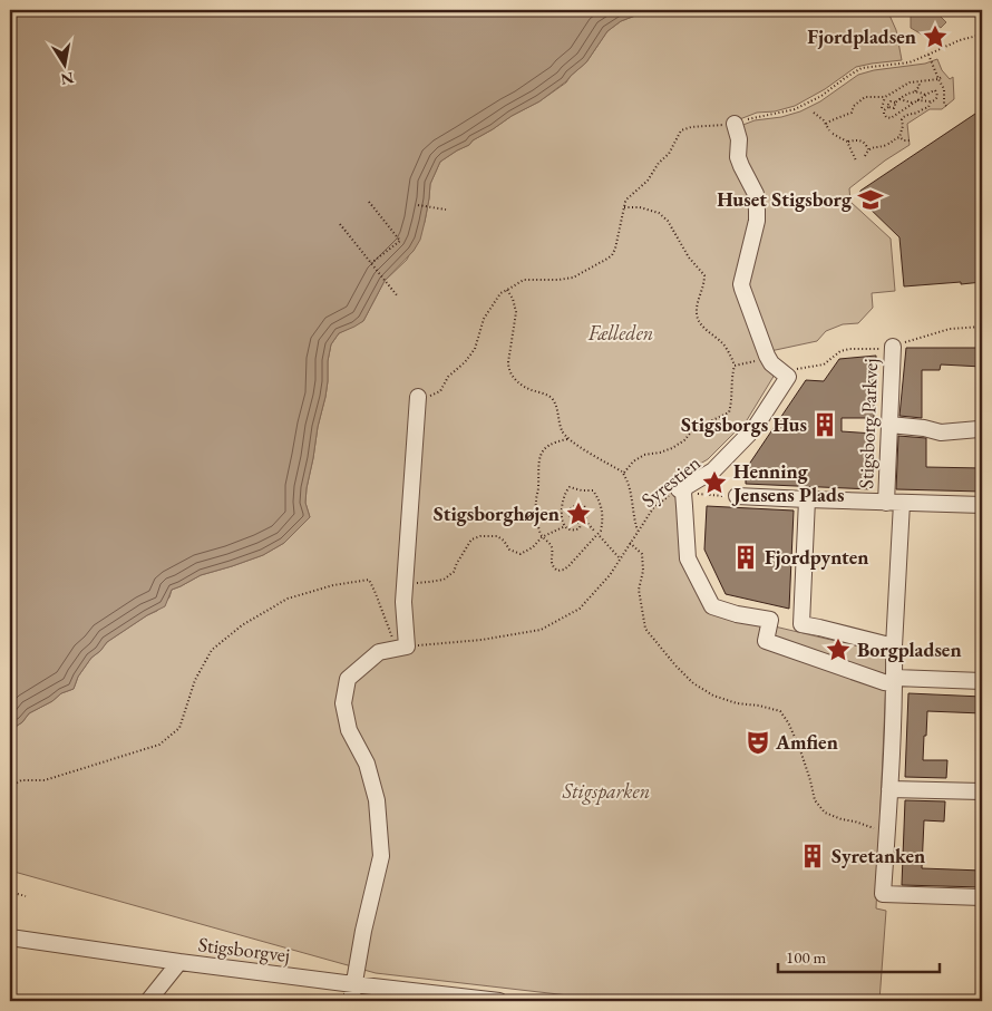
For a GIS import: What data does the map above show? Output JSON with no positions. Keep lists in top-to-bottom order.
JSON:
{
  "streets": {
    "street": ["Stigsborg Parkvej", "Stigsborgvej"],
    "path": ["Syrestien"]
  },
  "parks": ["Fælleden", "Stigsparken"],
  "places": {
    "place": [
      "Fjordpladsen",
      "Henning Jensens Plads",
      "Stigsborghøjen",
      "Borgpladsen"
    ],
    "school or university": ["Huset Stigsborg"],
    "building": ["Stigsborgs Hus", "Fjordpynten", "Syretanken"],
    "theatre": ["Amfien"]
  },
  "scale_bar": "100 m",
  "north": "bottom"
}
